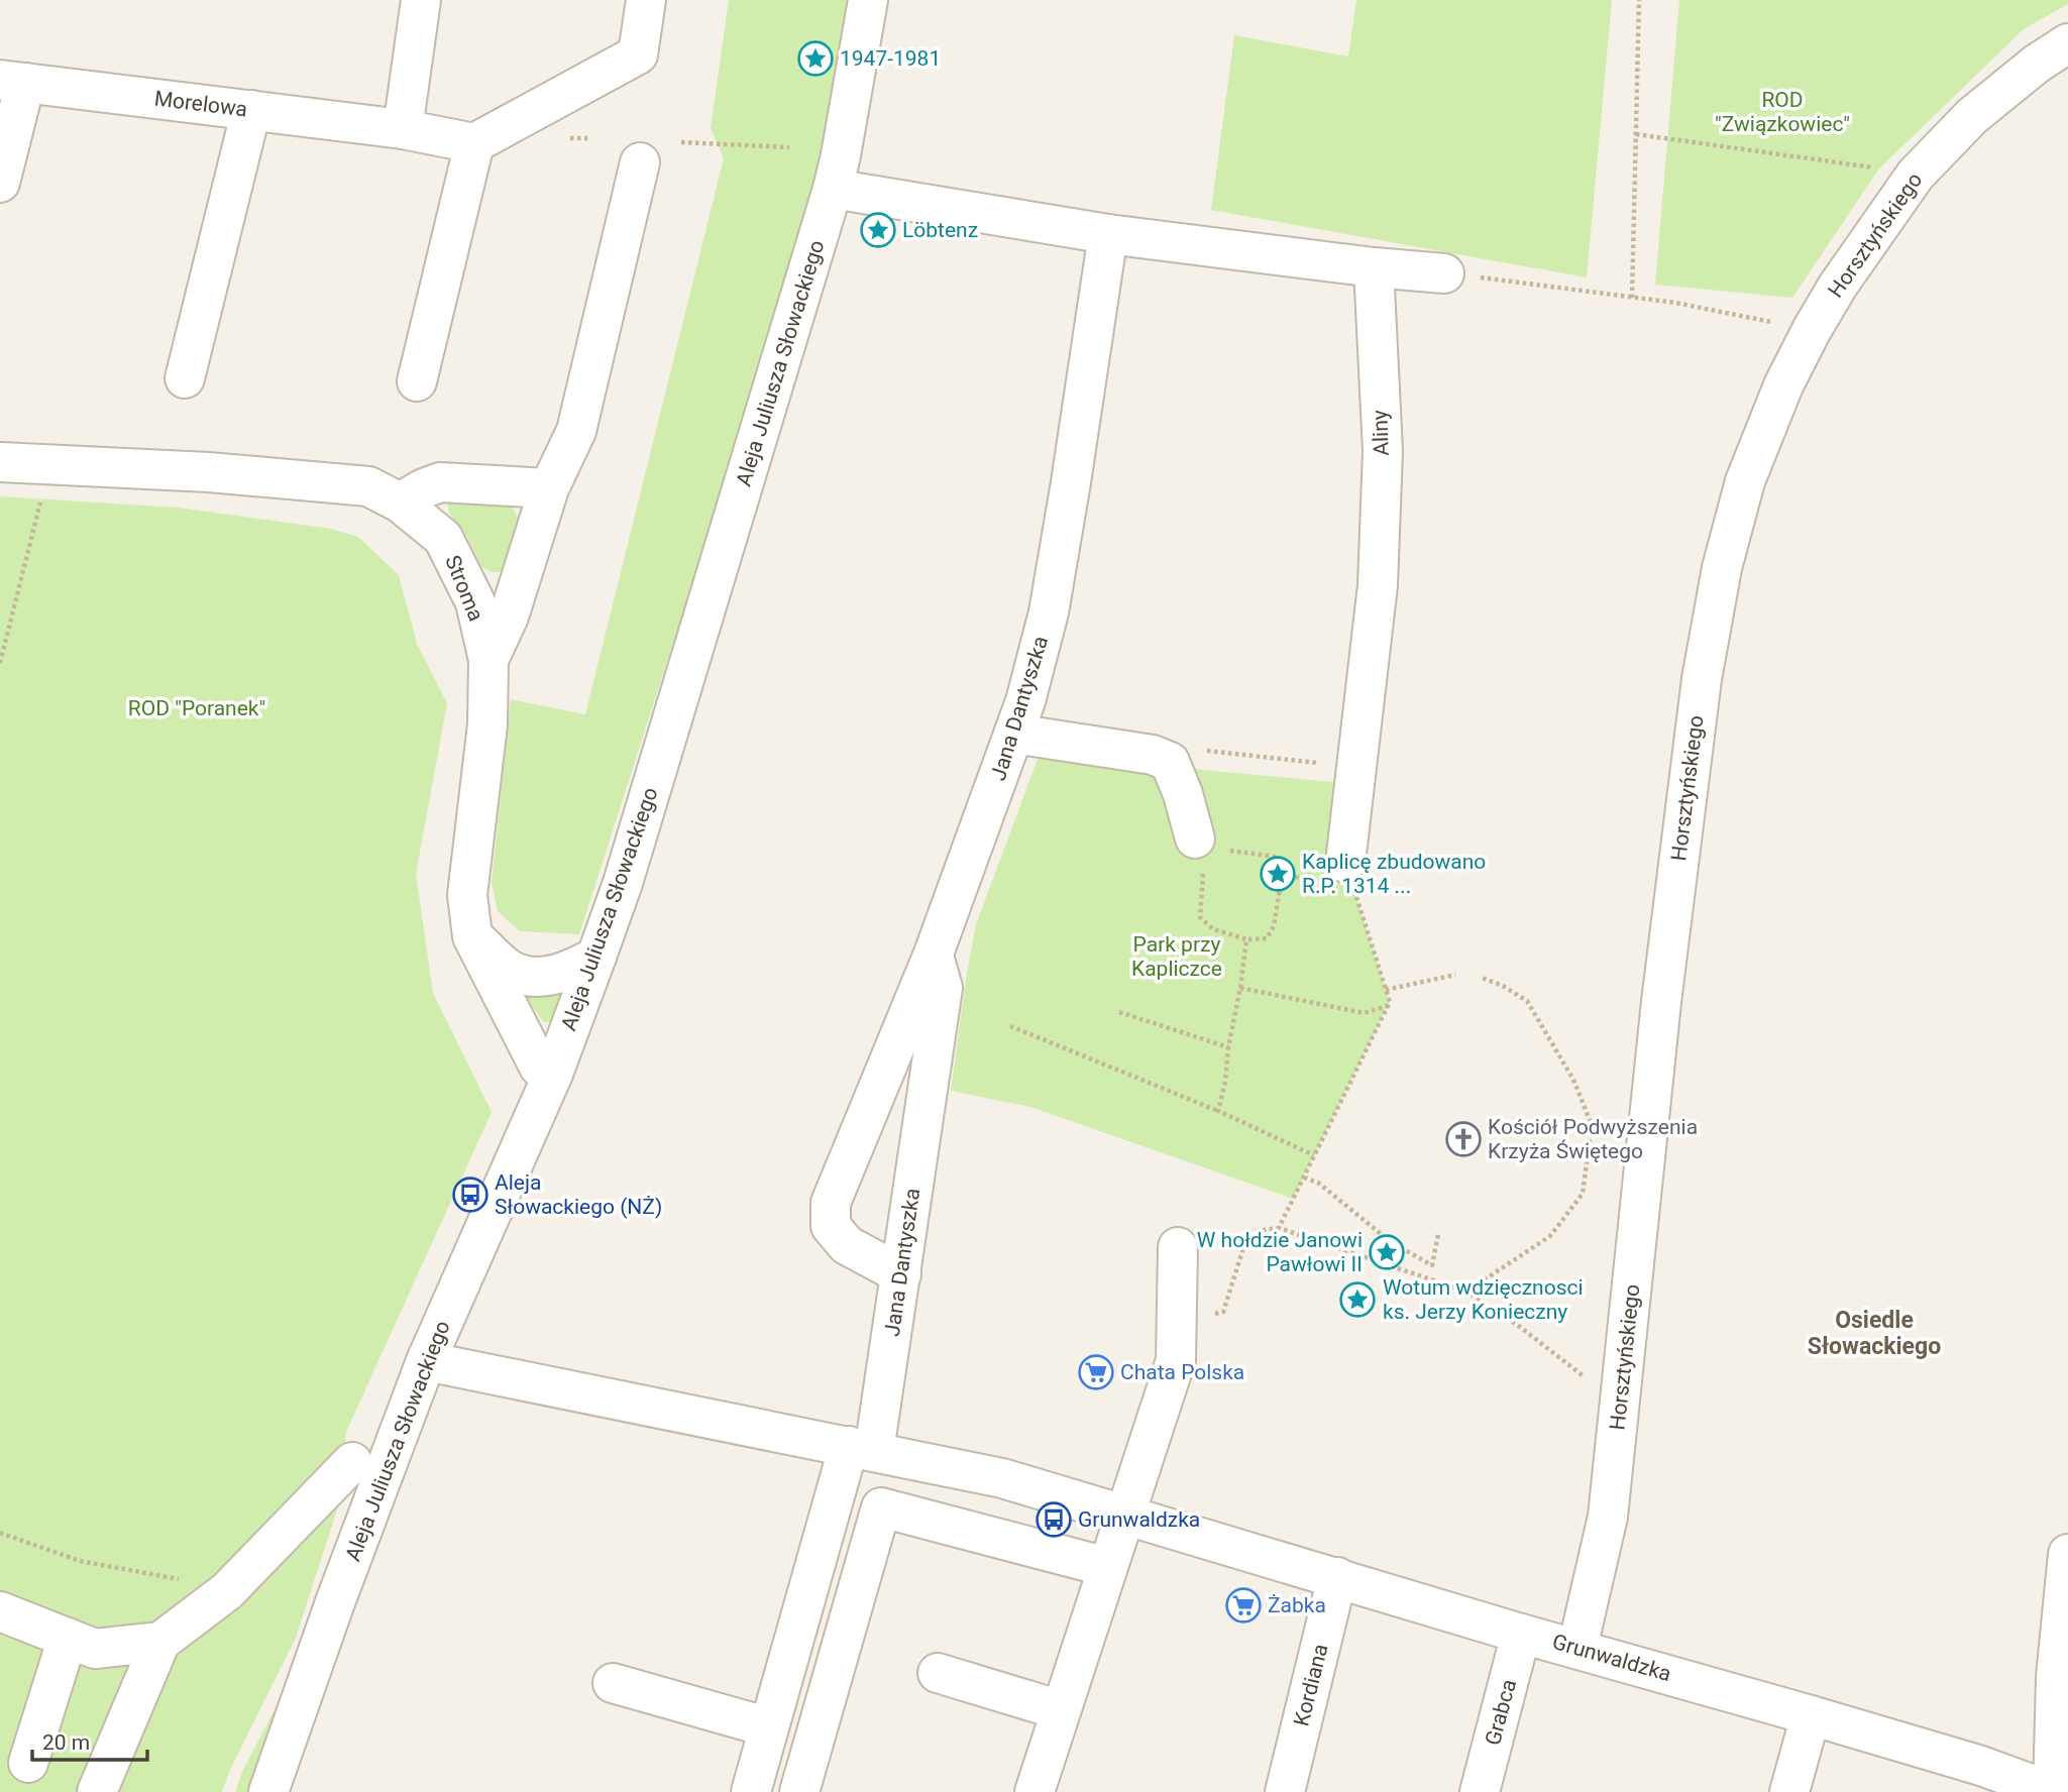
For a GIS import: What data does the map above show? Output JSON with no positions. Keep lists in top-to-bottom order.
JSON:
{
  "streets": {
    "street": [
      "Morelowa",
      "Horsztyńskiego",
      "Aleja Juliusza Słowackiego",
      "Aliny",
      "Stroma",
      "Jana Dantyszka",
      "Grunwaldzka",
      "Kordiana",
      "Grabca"
    ]
  },
  "crossings": [
    ["Horsztyńskiego", "Grunwaldzka"],
    ["Aleja Juliusza Słowackiego", "Stroma"],
    ["Aleja Juliusza Słowackiego", "Grunwaldzka"],
    ["Jana Dantyszka", "Grunwaldzka"],
    ["Grunwaldzka", "Kordiana"],
    ["Grunwaldzka", "Grabca"]
  ],
  "districts": ["Osiedle Słowackiego"],
  "parks": ["ROD \"Związkowiec\"", "ROD \"Poranek\"", "Park przy Kapliczce"],
  "places": {
    "place": [
      "1947-1981",
      "Löbtenz",
      "Kaplicę zbudowano R.P. 1314 ...",
      "W hołdzie Janowi Pawłowi II",
      "Wotum wdzięcznosci ks. Jerzy Konieczny"
    ],
    "church": ["Kościół Podwyższenia Krzyża Świętego"],
    "bus stop": ["Aleja Słowackiego (NŻ)", "Grunwaldzka"],
    "supermarket": ["Chata Polska", "Żabka"]
  },
  "scale_bar": "20 m"
}
